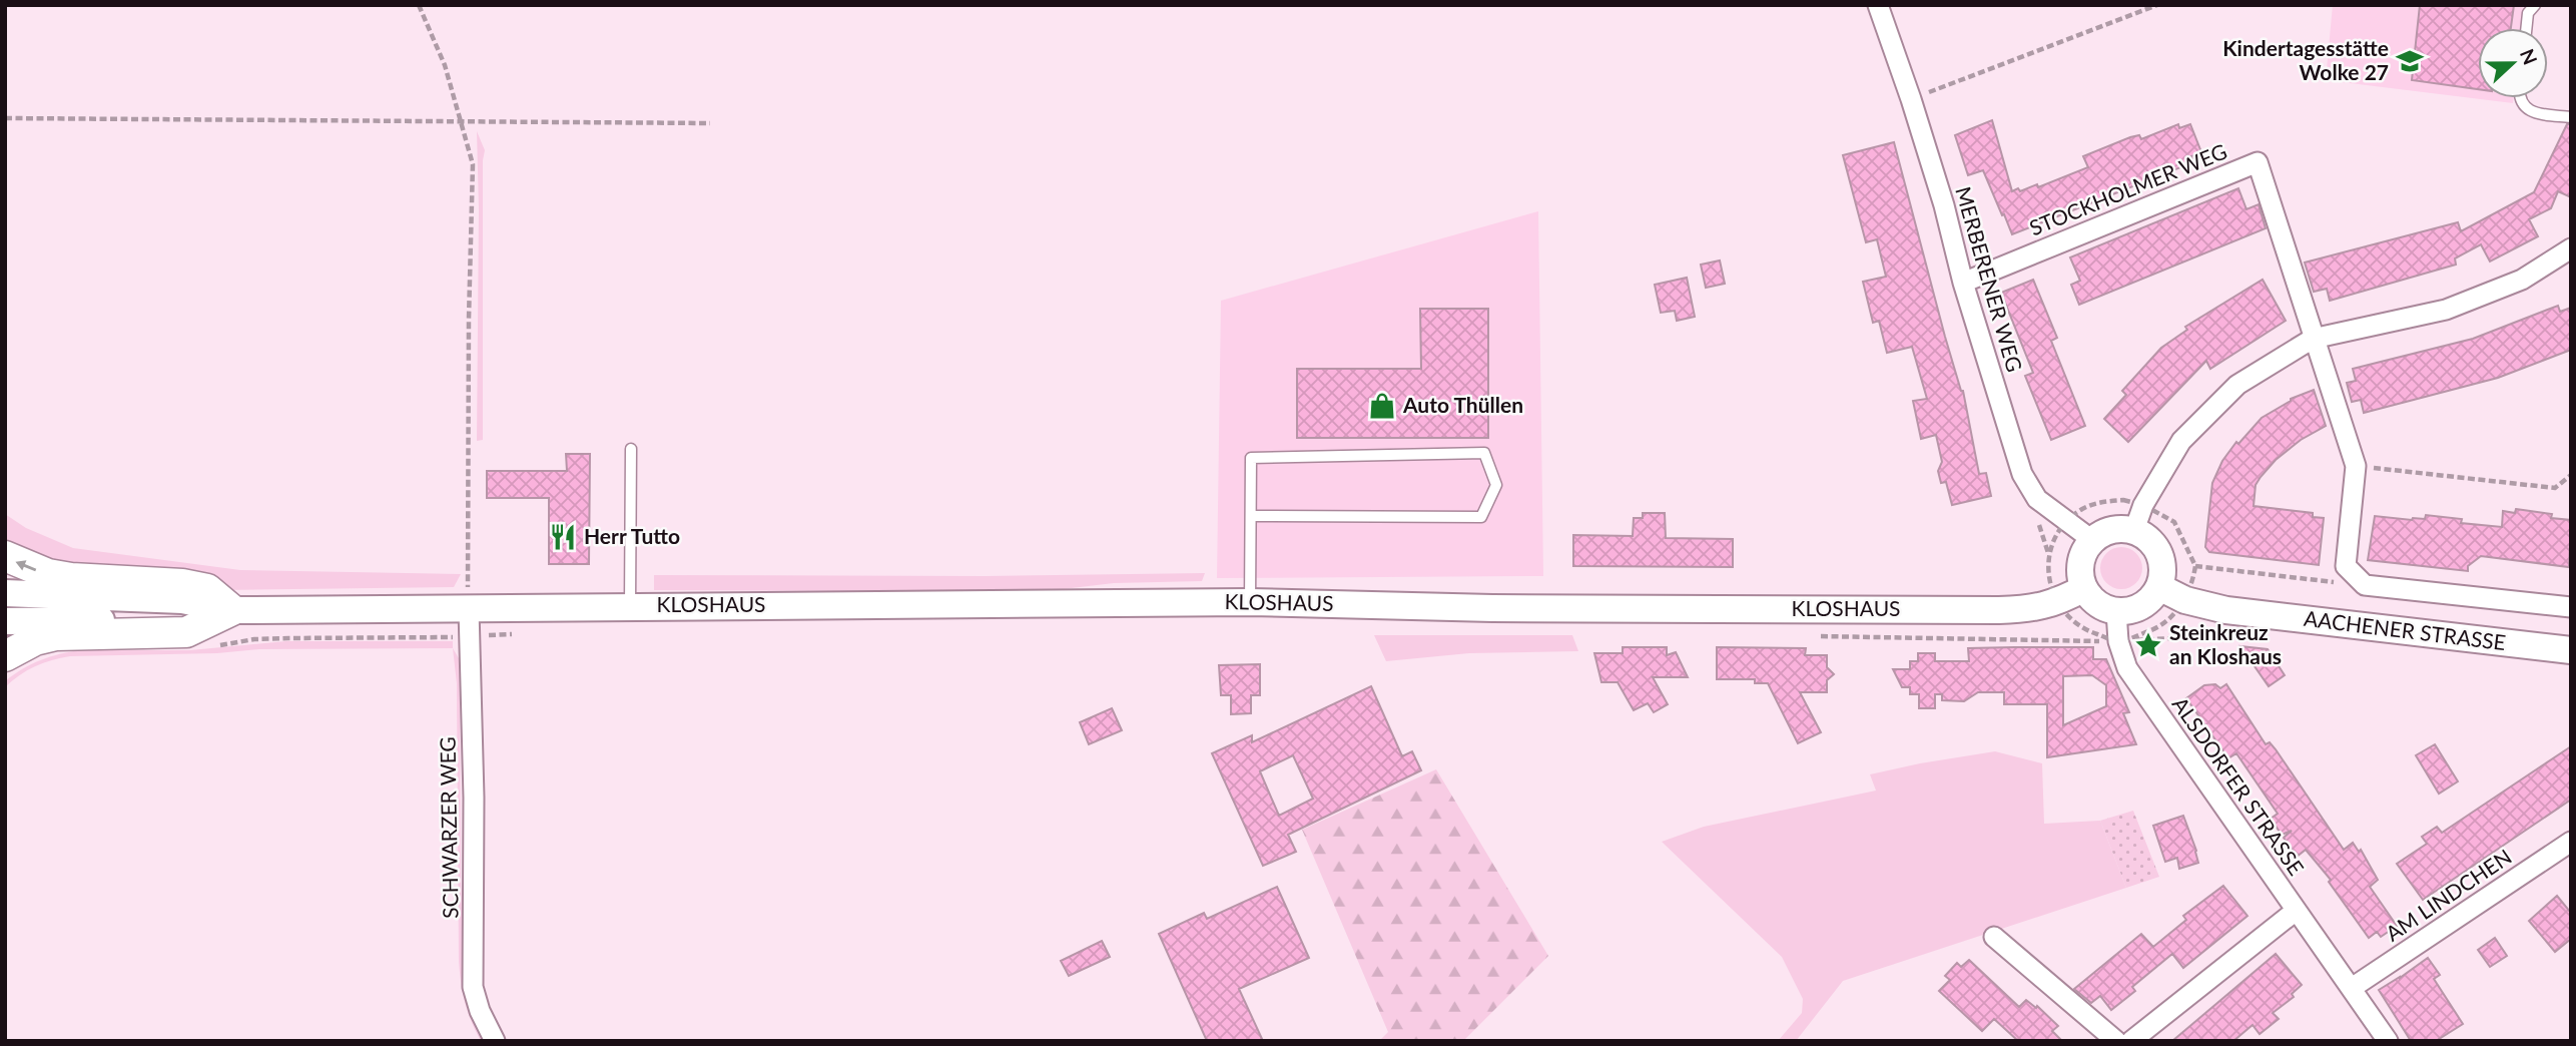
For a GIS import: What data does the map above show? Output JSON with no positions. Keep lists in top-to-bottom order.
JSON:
{
  "streets": {
    "main road": ["KLOSHAUS", "AACHENER STRASSE"],
    "street": [
      "STOCKHOLMER WEG",
      "MERBERENER WEG",
      "ALSDORFER STRASSE",
      "SCHWARZER WEG",
      "AM LINDCHEN"
    ]
  },
  "crossings": [
    ["STOCKHOLMER WEG", "MERBERENER WEG"],
    ["MERBERENER WEG", "KLOSHAUS"],
    ["MERBERENER WEG", "AACHENER STRASSE"],
    ["MERBERENER WEG", "ALSDORFER STRASSE"],
    ["KLOSHAUS", "AACHENER STRASSE"],
    ["KLOSHAUS", "ALSDORFER STRASSE"],
    ["KLOSHAUS", "SCHWARZER WEG"],
    ["AACHENER STRASSE", "ALSDORFER STRASSE"],
    ["ALSDORFER STRASSE", "AM LINDCHEN"]
  ],
  "places": {
    "school or university": ["Kindertagesstätte Wolke 27"],
    "shop": ["Auto Thüllen"],
    "restaurant": ["Herr Tutto"],
    "place": ["Steinkreuz an Kloshaus"]
  },
  "north": "right"
}
